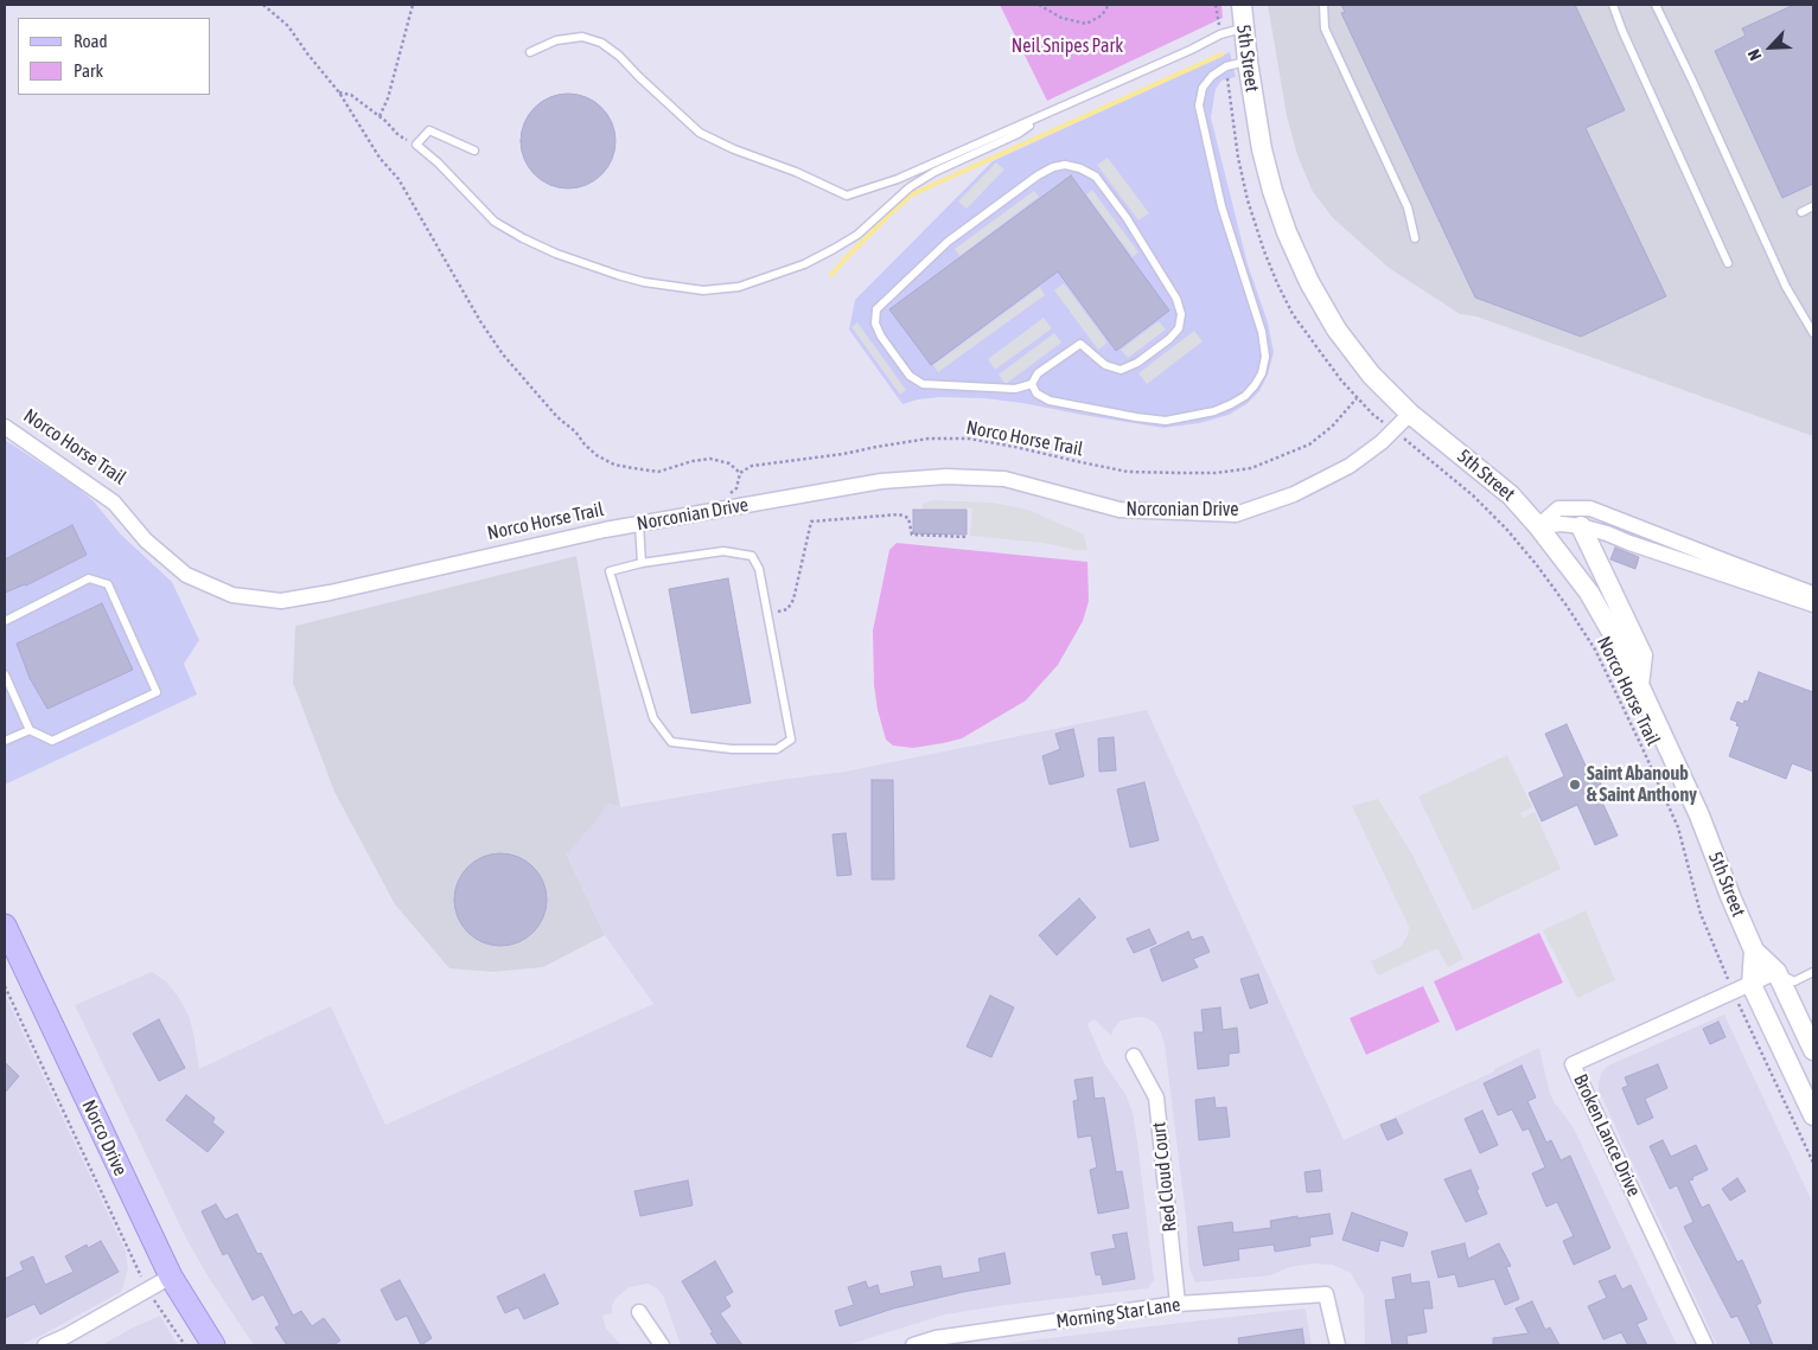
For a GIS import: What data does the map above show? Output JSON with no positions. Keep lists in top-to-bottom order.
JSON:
{
  "streets": {
    "main road": ["Norco Drive"],
    "street": [
      "5th Street",
      "Norconian Drive",
      "Broken Lance Drive",
      "Red Cloud Court",
      "Morning Star Lane"
    ],
    "path": ["Norco Horse Trail"]
  },
  "crossings": [
    ["5th Street", "Norconian Drive"],
    ["5th Street", "Broken Lance Drive"],
    ["Norco Horse Trail", "Norconian Drive"],
    ["Norco Horse Trail", "Broken Lance Drive"],
    ["Red Cloud Court", "Morning Star Lane"]
  ],
  "parks": ["Neil Snipes Park"],
  "places": ["Saint Abanoub & Saint Anthony"],
  "legend": ["Road", "Park"],
  "north": "bottom left"
}
